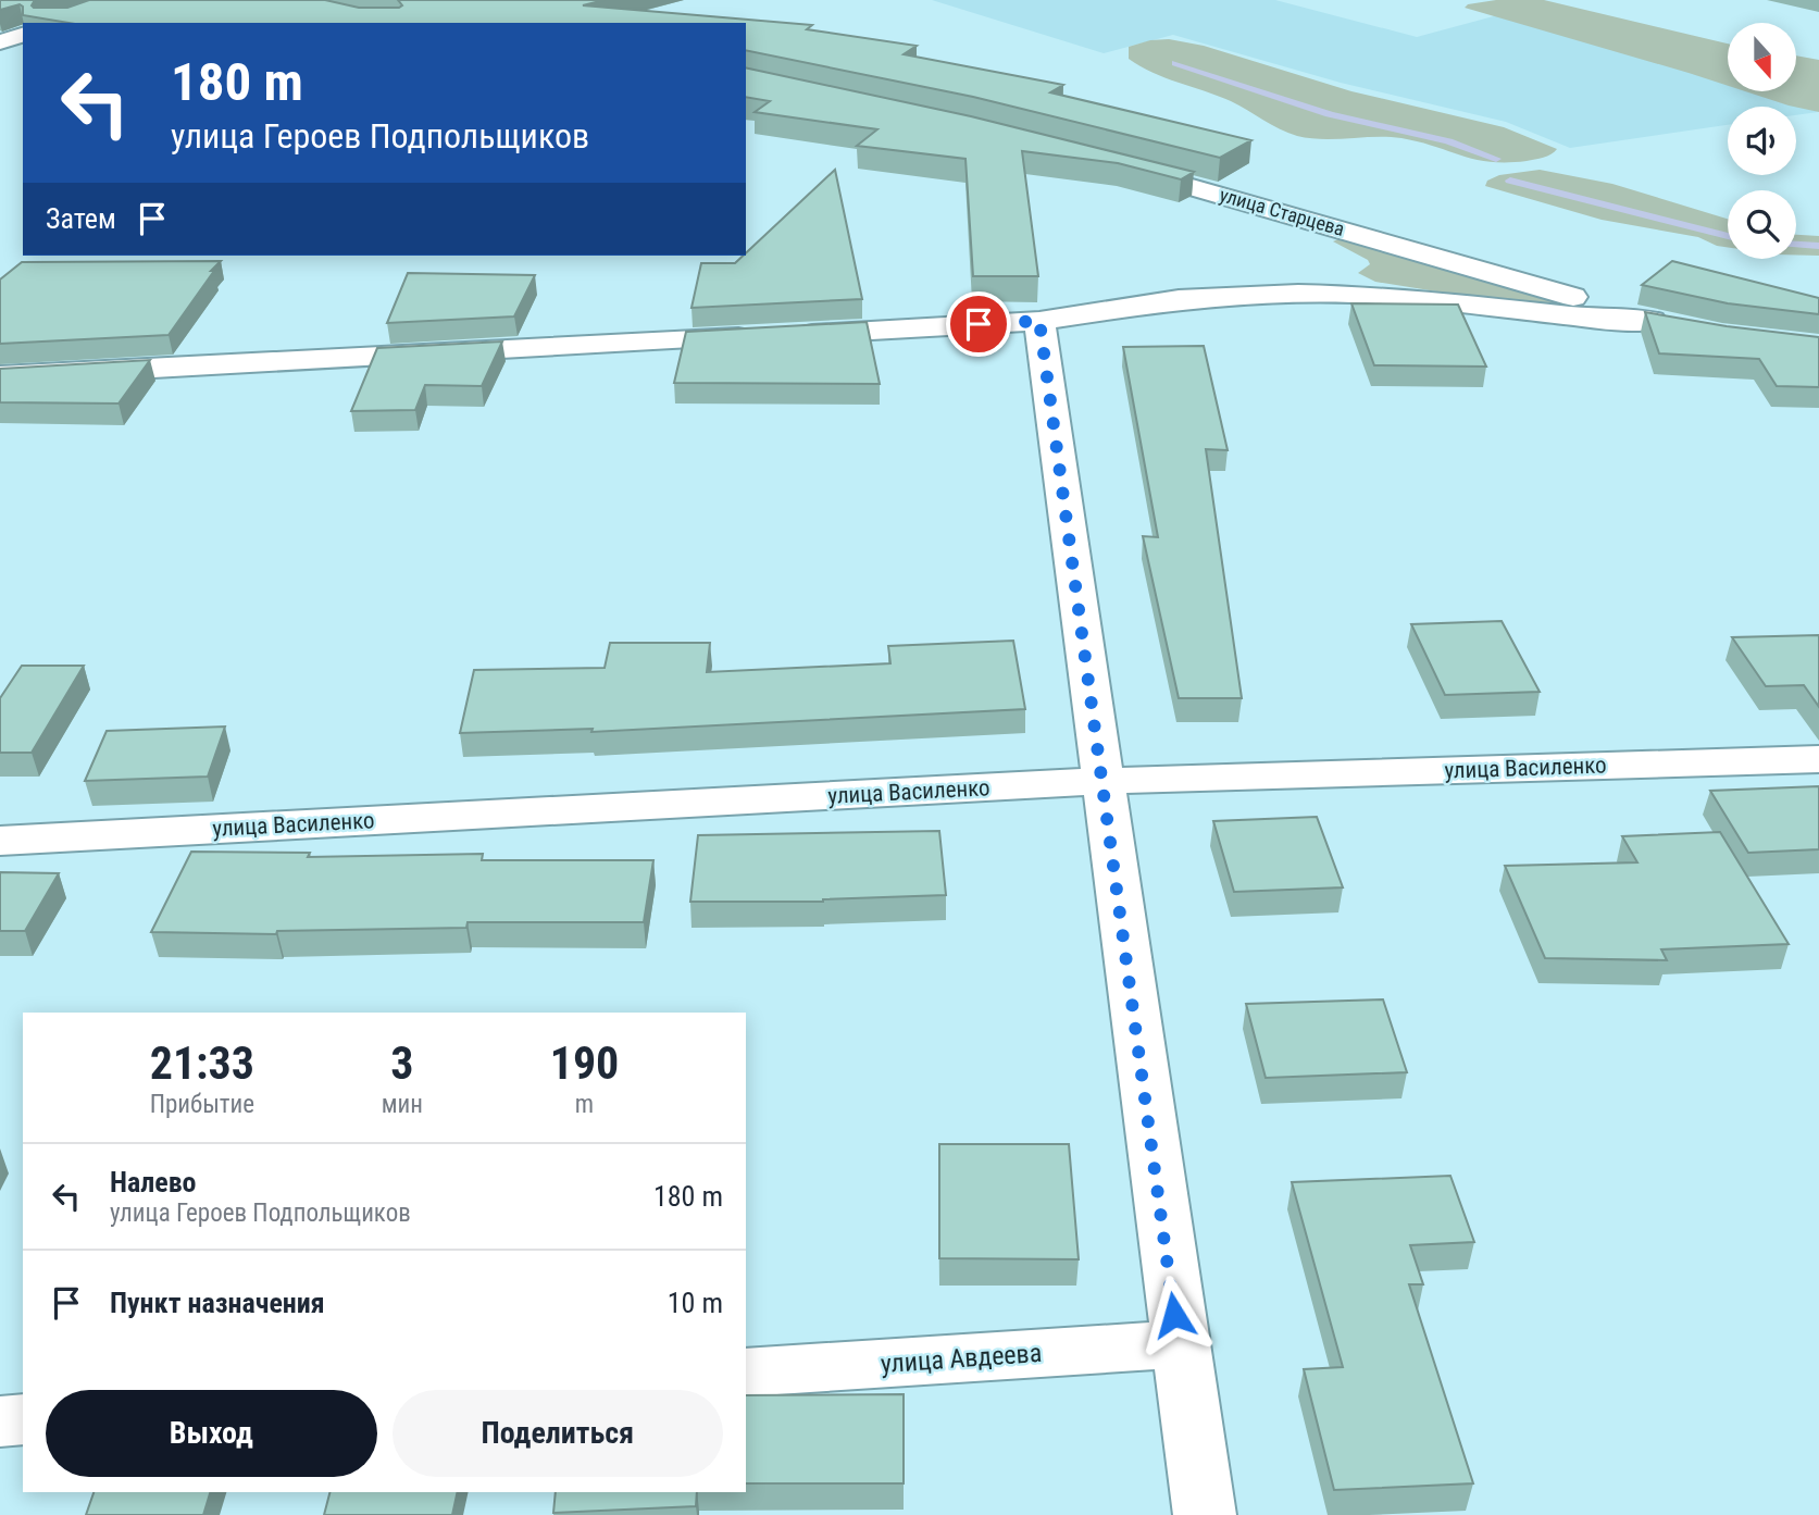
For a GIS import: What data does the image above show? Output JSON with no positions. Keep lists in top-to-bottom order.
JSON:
{
  "streets": {
    "street": ["улица Старцева", "улица Василенко", "улица Авдеева"]
  },
  "north": "bottom",
  "page": {
    "turn": ["180 m", "улица Героев Подпольщиков"],
    "then": "Затем",
    "eta": [
      "21:33",
      "Прибытие",
      "3",
      "мин",
      "190",
      "m"
    ],
    "list": [
      {
        "name": "Налево",
        "note": "улица Героев Подпольщиков",
        "value": "180 m"
      },
      {
        "name": "Пункт назначения",
        "value": "10 m"
      }
    ],
    "buttons": ["Выход", "Поделиться"]
  }
}
